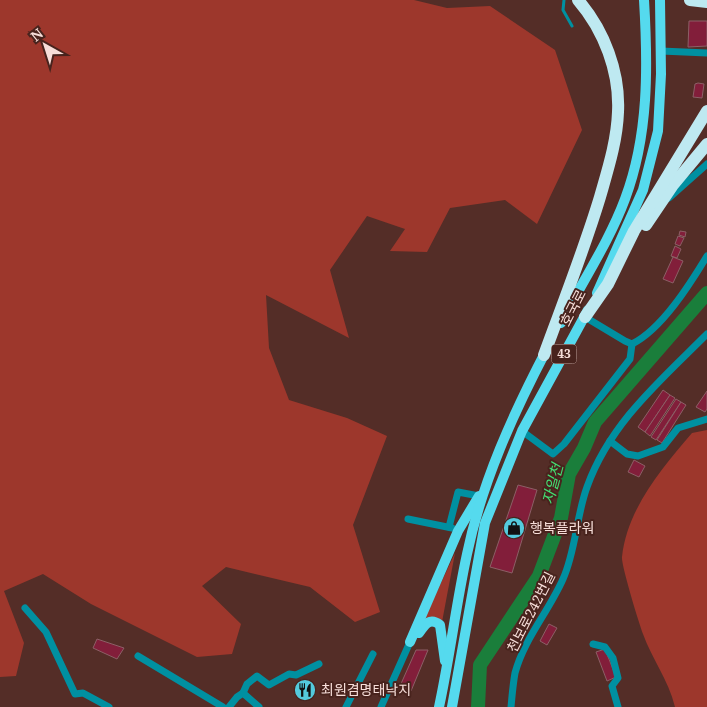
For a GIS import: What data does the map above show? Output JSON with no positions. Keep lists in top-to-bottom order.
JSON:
{
  "streets": {
    "main road": ["호국로", "43"],
    "street": ["천보로242번길"]
  },
  "water": ["자일천"],
  "places": {
    "shop": ["행복플라워"],
    "restaurant": ["최원겸명태낙지"]
  },
  "north": "top left"
}
